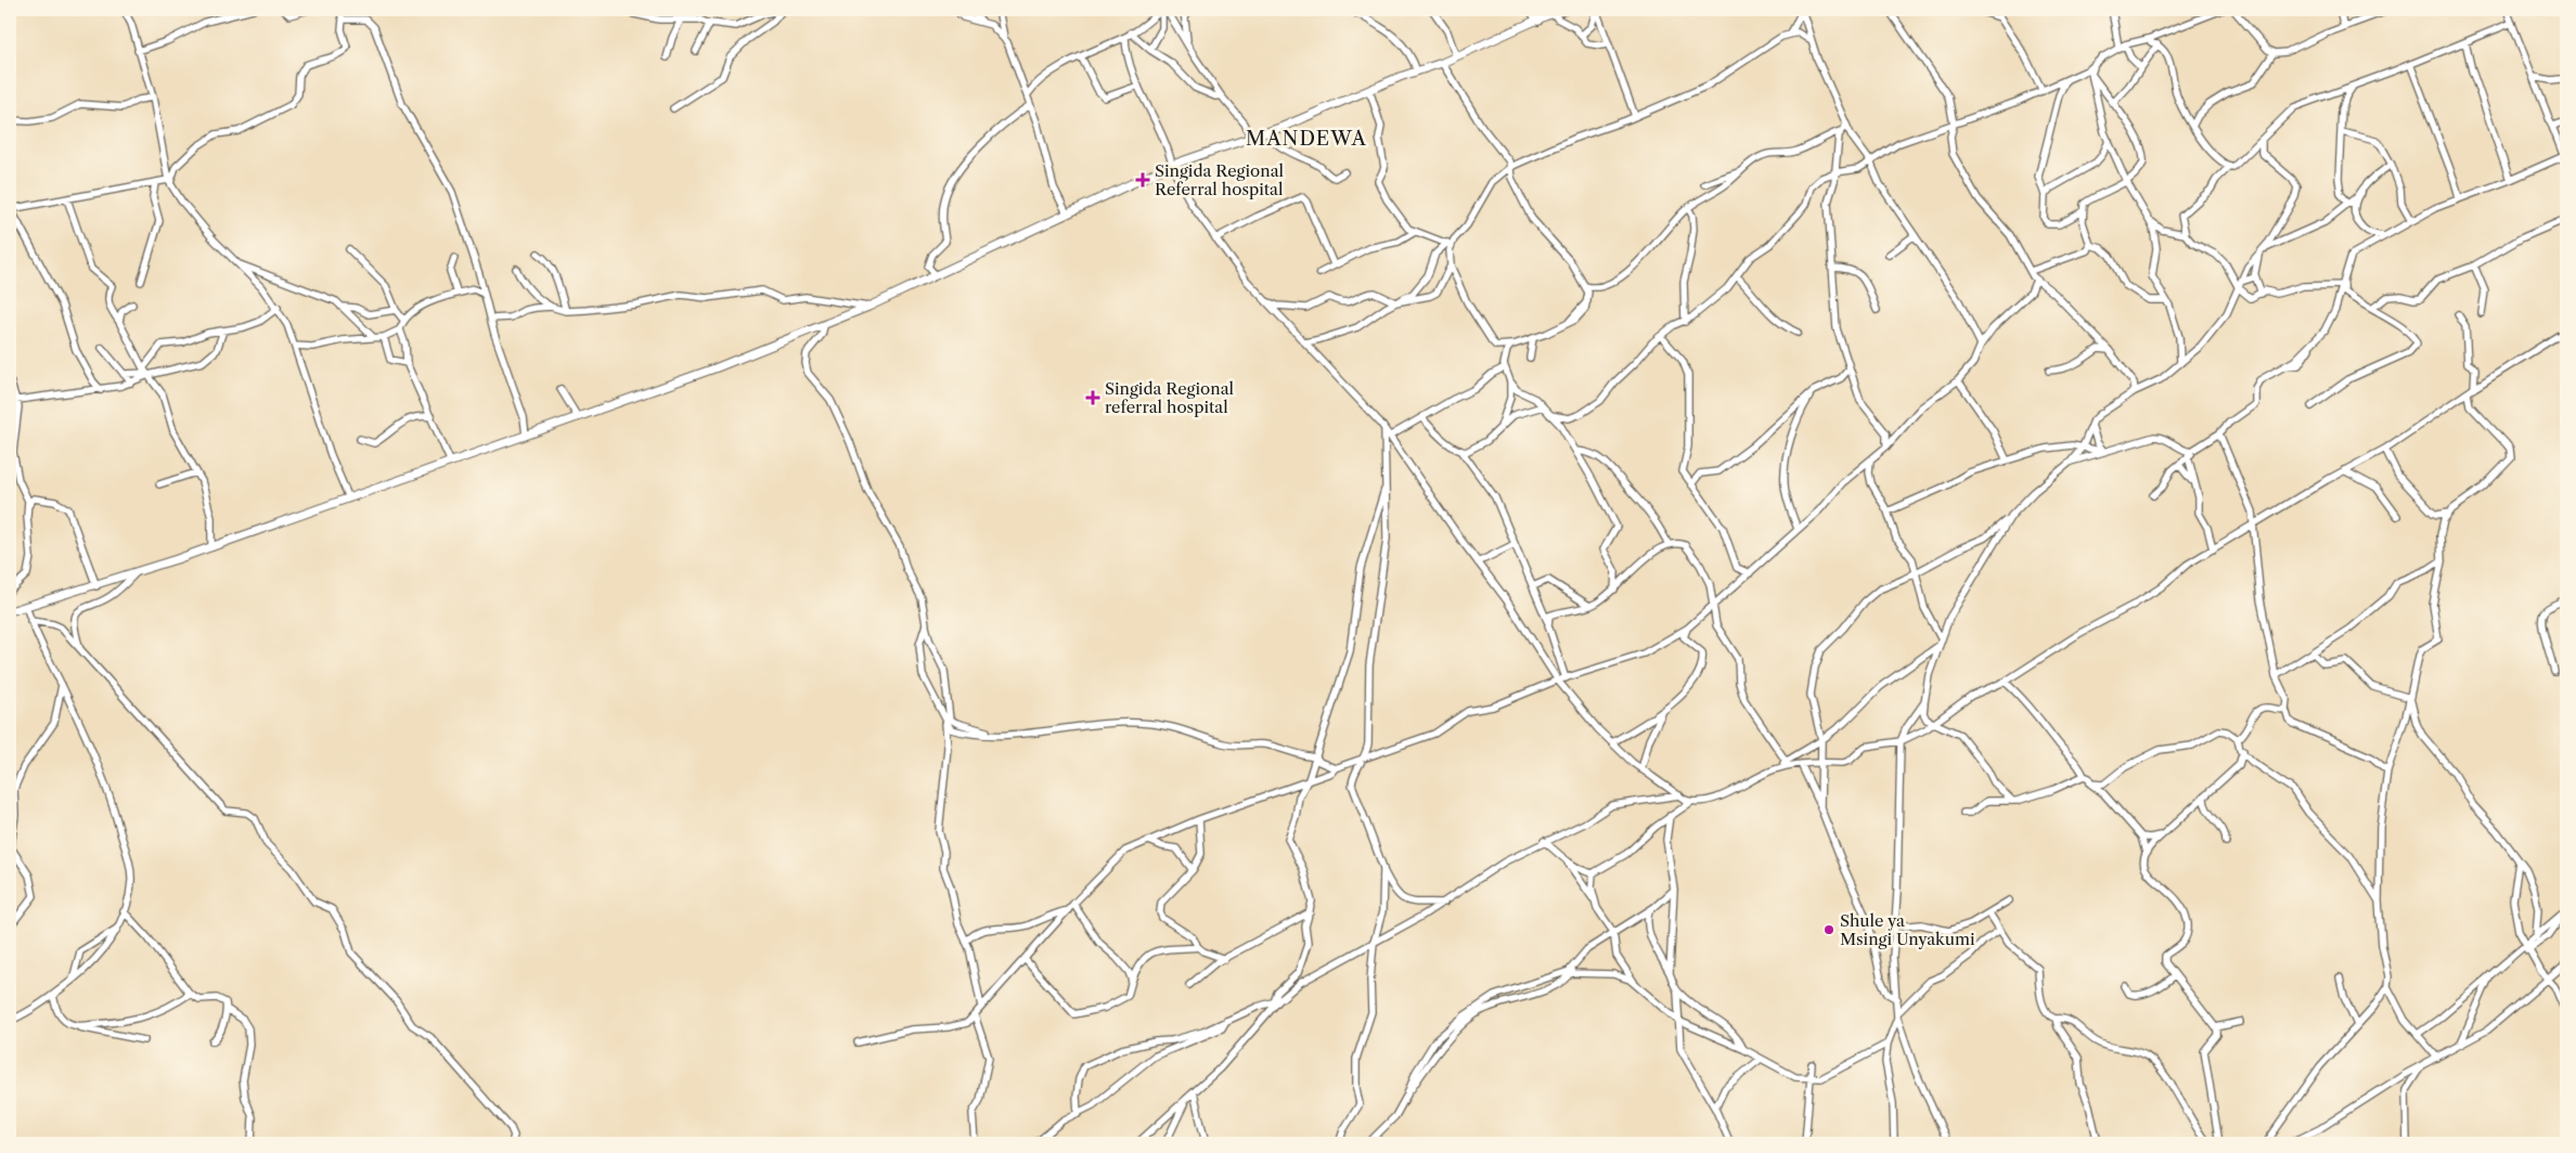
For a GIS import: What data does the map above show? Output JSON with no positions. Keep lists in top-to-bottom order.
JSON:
{
  "districts": ["MANDEWA"],
  "places": {
    "health": ["Singida Regional Referral hospital", "Singida Regional referral hospital"],
    "other": ["Shule ya Msingi Unyakumi"]
  }
}
